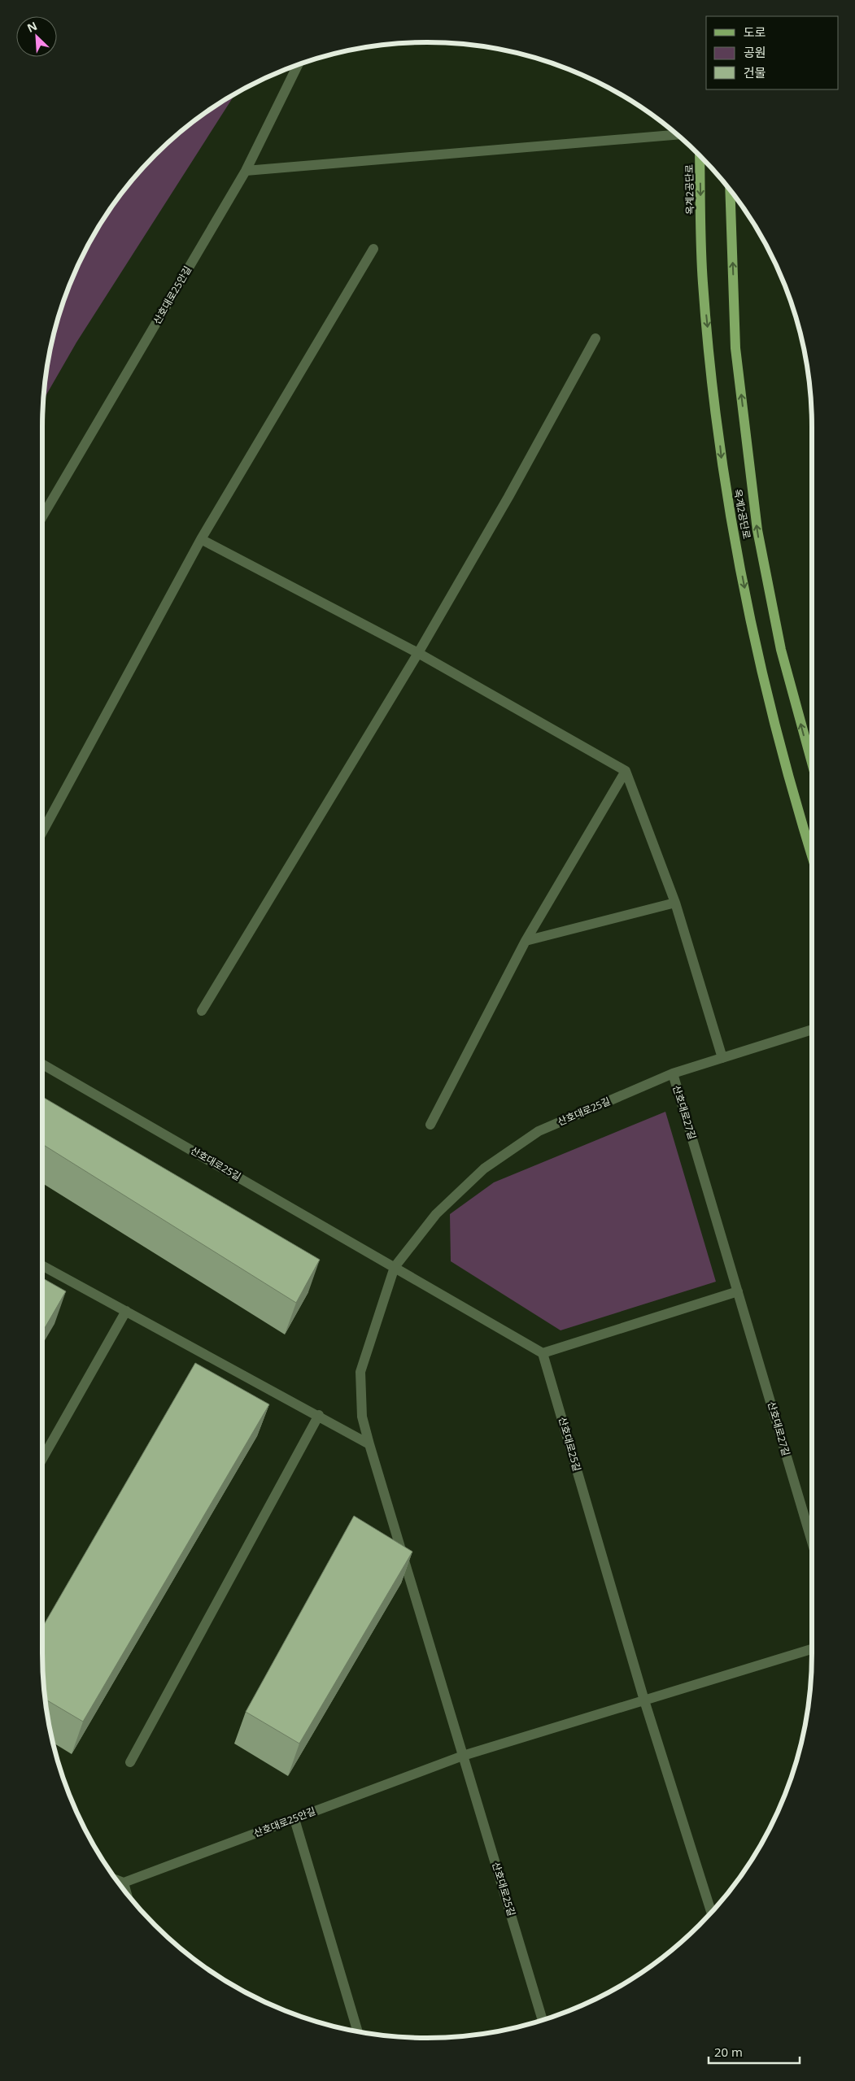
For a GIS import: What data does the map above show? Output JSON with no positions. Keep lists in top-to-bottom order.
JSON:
{
  "streets": {
    "main road": ["옥계2공단로"],
    "street": ["산호대로25안길", "산호대로25길", "산호대로27길"]
  },
  "crossings": [
    ["산호대로25안길", "산호대로25길"],
    ["산호대로25길", "산호대로27길"]
  ],
  "legend": ["도로", "공원", "건물"],
  "scale_bar": "20 m",
  "north": "top left"
}
